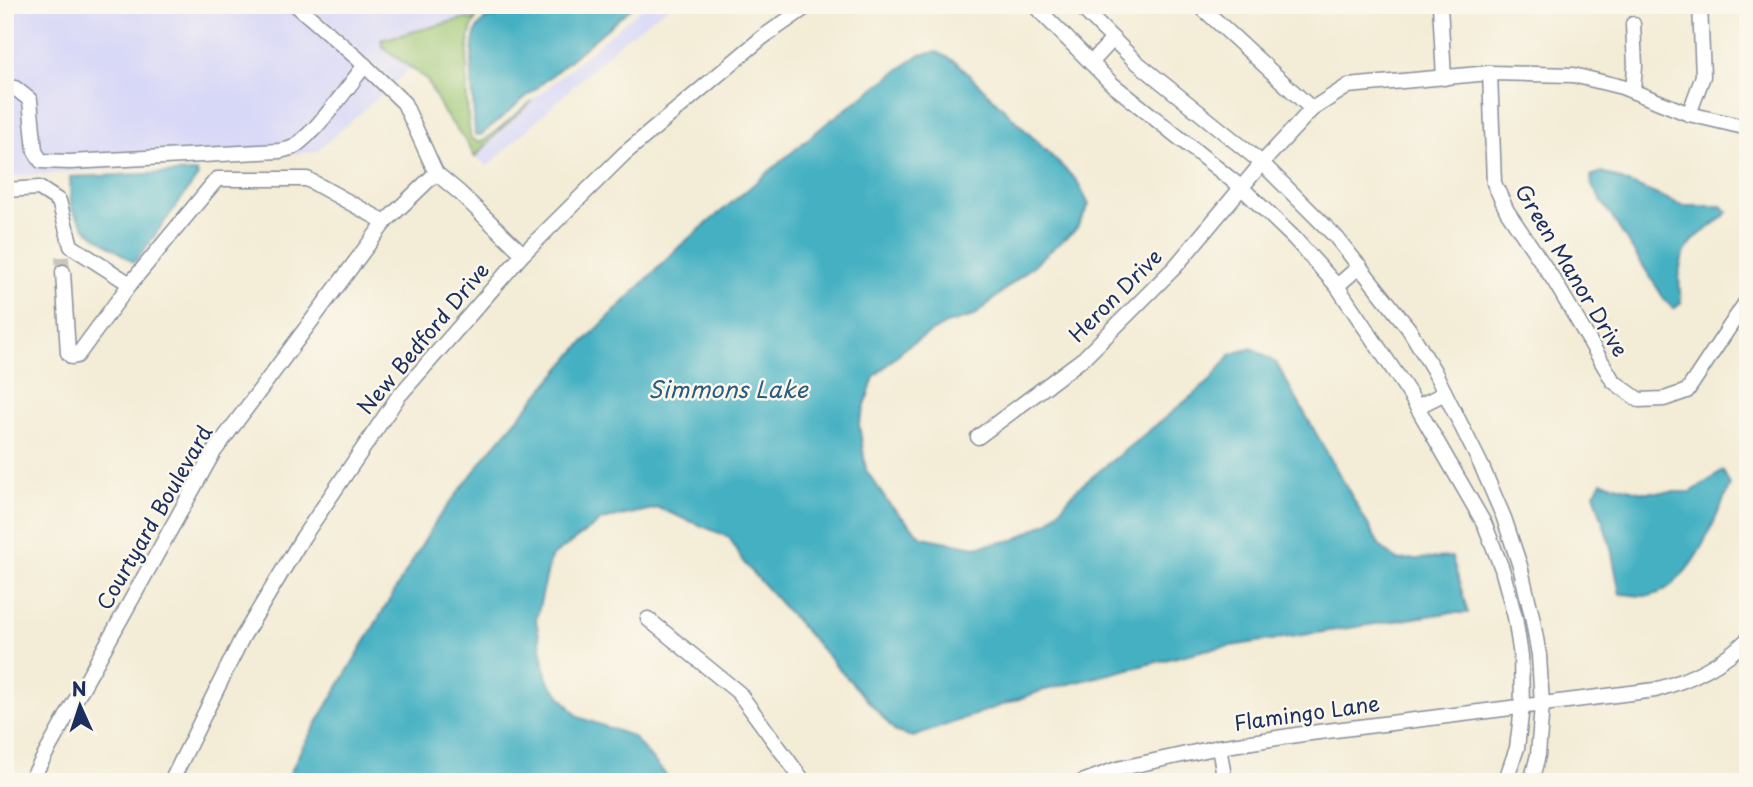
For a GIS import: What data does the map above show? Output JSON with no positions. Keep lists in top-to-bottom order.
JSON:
{
  "streets": {
    "street": [
      "Green Manor Drive",
      "Heron Drive",
      "New Bedford Drive",
      "Courtyard Boulevard",
      "Flamingo Lane"
    ]
  },
  "crossings": [
    ["Green Manor Drive", "Heron Drive"]
  ],
  "water": ["Simmons Lake"],
  "north": "top"
}
